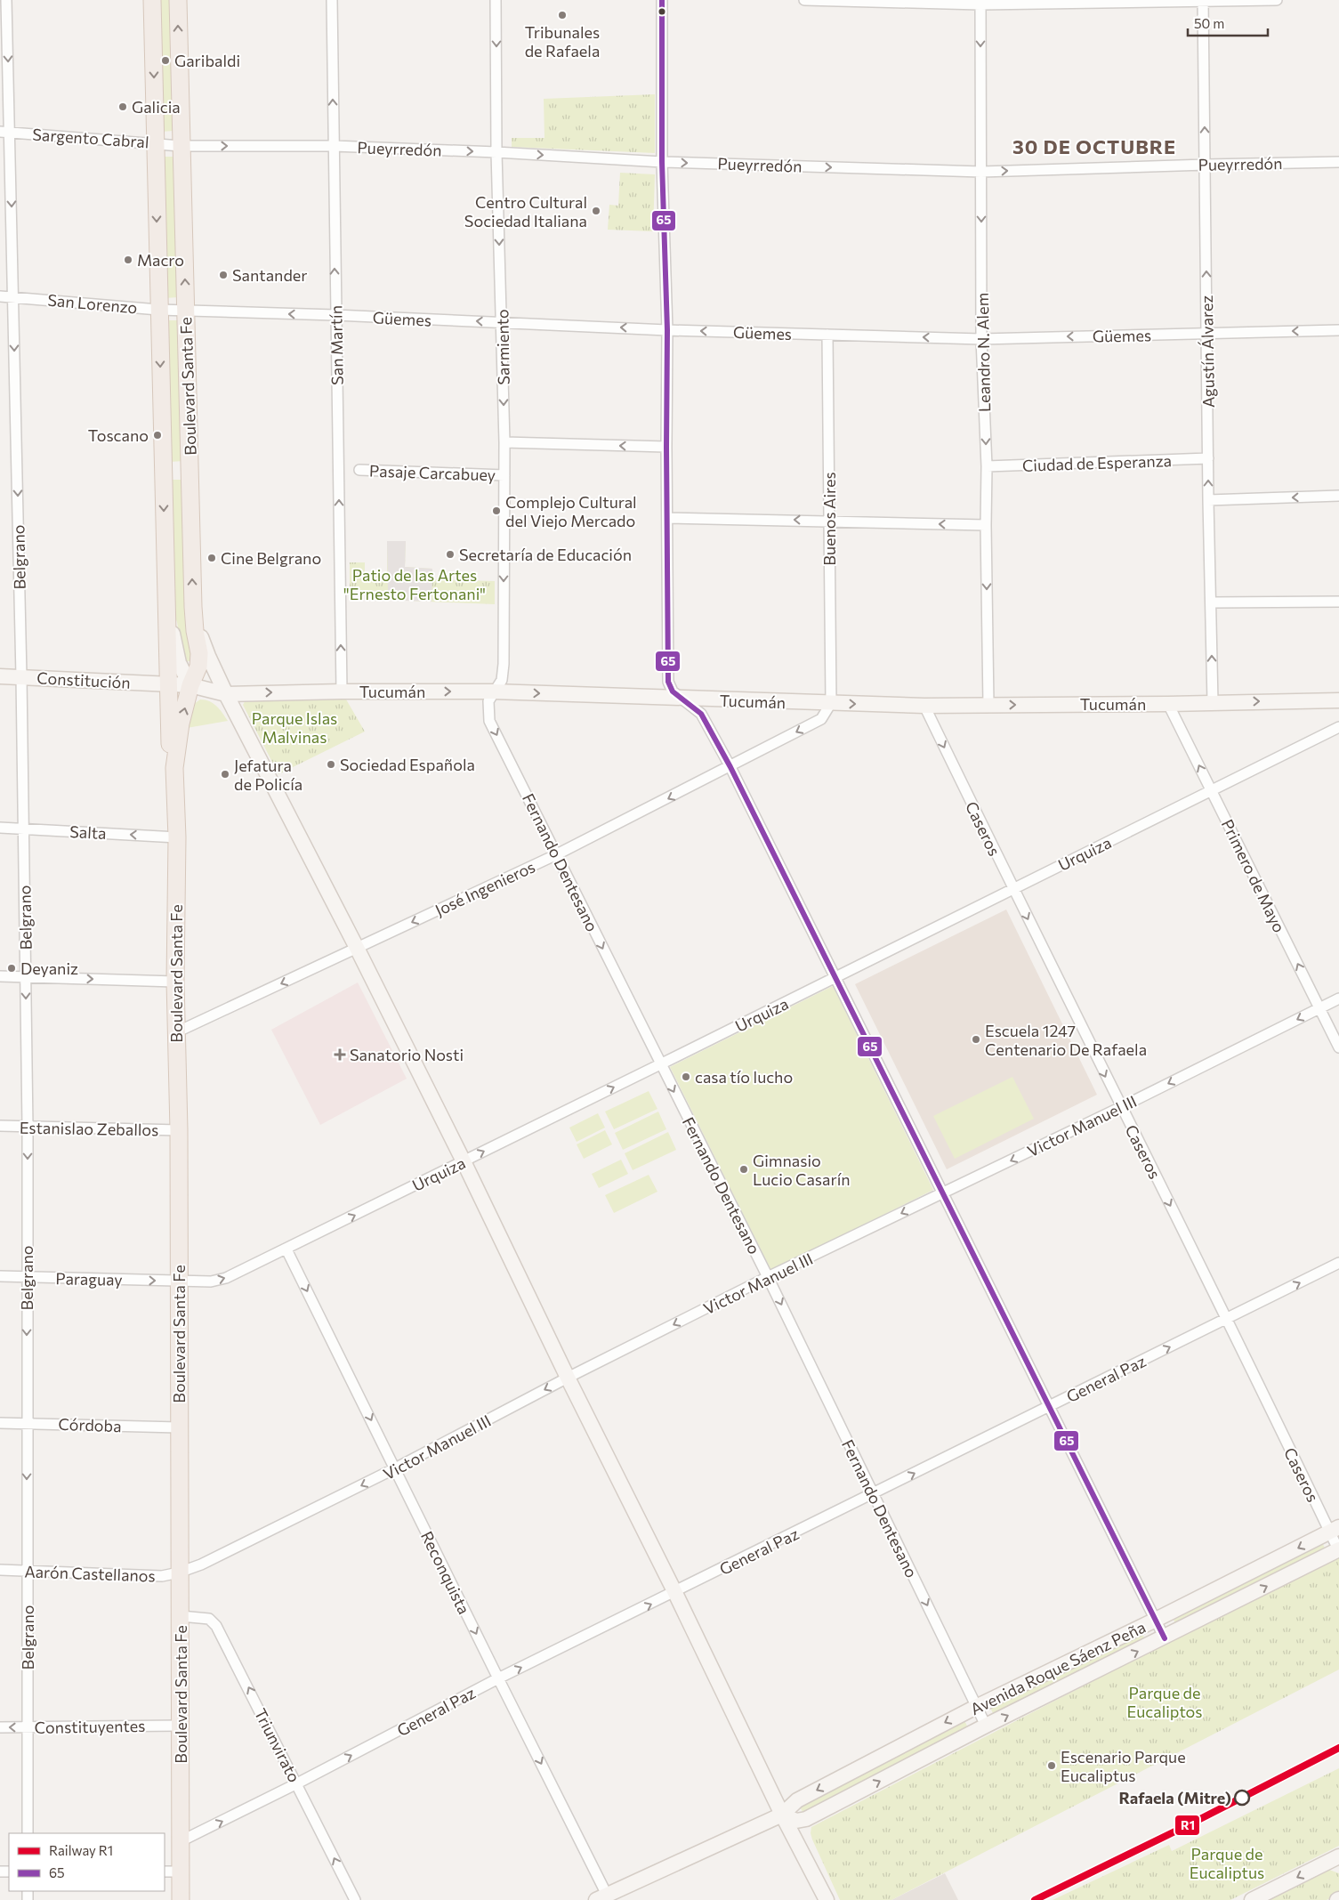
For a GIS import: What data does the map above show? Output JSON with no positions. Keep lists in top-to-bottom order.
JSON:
{
  "streets": {
    "main road": ["Boulevard Santa Fe"],
    "street": [
      "Sargento Cabral",
      "Pueyrredón",
      "San Lorenzo",
      "Güemes",
      "San Martín",
      "Sarmiento",
      "Agustín Álvarez",
      "Leandro N. Alem",
      "Ciudad de Esperanza",
      "Pasaje Carcabuey",
      "Buenos Aires",
      "Belgrano",
      "Constitución",
      "Tucumán",
      "Caseros",
      "Salta",
      "Urquiza",
      "Fernando Dentesano",
      "Primero de Mayo",
      "José Ingenieros",
      "Victor Manuel III",
      "Estanislao Zeballos",
      "Paraguay",
      "General Paz",
      "Córdoba",
      "Reconquista",
      "Aarón Castellanos",
      "Avenida Roque Sáenz Peña",
      "Constituyentes",
      "Triunvirato"
    ]
  },
  "crossings": [
    ["Sargento Cabral", "Pueyrredón"],
    ["Sargento Cabral", "Boulevard Santa Fe"],
    ["Sargento Cabral", "Belgrano"],
    ["Pueyrredón", "San Martín"],
    ["Pueyrredón", "Sarmiento"],
    ["Pueyrredón", "Agustín Álvarez"],
    ["Pueyrredón", "Leandro N. Alem"],
    ["Pueyrredón", "Boulevard Santa Fe"],
    ["San Lorenzo", "Güemes"],
    ["San Lorenzo", "Boulevard Santa Fe"],
    ["San Lorenzo", "Belgrano"],
    ["Güemes", "San Martín"],
    ["Güemes", "Sarmiento"],
    ["Güemes", "Agustín Álvarez"],
    ["Güemes", "Leandro N. Alem"],
    ["Güemes", "Boulevard Santa Fe"],
    ["Güemes", "Buenos Aires"],
    ["San Martín", "Tucumán"],
    ["Sarmiento", "Pasaje Carcabuey"],
    ["Sarmiento", "Tucumán"],
    ["Sarmiento", "Fernando Dentesano"],
    ["Agustín Álvarez", "Ciudad de Esperanza"],
    ["Agustín Álvarez", "Tucumán"],
    ["Leandro N. Alem", "Ciudad de Esperanza"],
    ["Leandro N. Alem", "Tucumán"],
    ["Boulevard Santa Fe", "Constitución"],
    ["Boulevard Santa Fe", "Tucumán"],
    ["Boulevard Santa Fe", "Salta"],
    ["Boulevard Santa Fe", "Urquiza"],
    ["Boulevard Santa Fe", "José Ingenieros"],
    ["Boulevard Santa Fe", "Victor Manuel III"],
    ["Boulevard Santa Fe", "Estanislao Zeballos"],
    ["Boulevard Santa Fe", "Paraguay"],
    ["Boulevard Santa Fe", "General Paz"],
    ["Boulevard Santa Fe", "Córdoba"],
    ["Boulevard Santa Fe", "Aarón Castellanos"],
    ["Boulevard Santa Fe", "Constituyentes"],
    ["Boulevard Santa Fe", "Triunvirato"],
    ["Buenos Aires", "Tucumán"],
    ["Buenos Aires", "José Ingenieros"],
    ["Belgrano", "Constitución"],
    ["Belgrano", "Salta"],
    ["Belgrano", "Estanislao Zeballos"],
    ["Belgrano", "Paraguay"],
    ["Belgrano", "Córdoba"],
    ["Belgrano", "Aarón Castellanos"],
    ["Belgrano", "Constituyentes"],
    ["Constitución", "Tucumán"],
    ["Tucumán", "Caseros"],
    ["Tucumán", "Fernando Dentesano"],
    ["Tucumán", "Primero de Mayo"],
    ["Tucumán", "José Ingenieros"],
    ["Caseros", "Urquiza"],
    ["Caseros", "Victor Manuel III"],
    ["Caseros", "General Paz"],
    ["Caseros", "Avenida Roque Sáenz Peña"],
    ["Urquiza", "Fernando Dentesano"],
    ["Urquiza", "Primero de Mayo"],
    ["Urquiza", "Paraguay"],
    ["Urquiza", "Reconquista"],
    ["Fernando Dentesano", "José Ingenieros"],
    ["Fernando Dentesano", "Victor Manuel III"],
    ["Fernando Dentesano", "General Paz"],
    ["Fernando Dentesano", "Avenida Roque Sáenz Peña"],
    ["Primero de Mayo", "Victor Manuel III"],
    ["Victor Manuel III", "Reconquista"],
    ["Victor Manuel III", "Aarón Castellanos"],
    ["General Paz", "Reconquista"],
    ["General Paz", "Triunvirato"],
    ["Reconquista", "Avenida Roque Sáenz Peña"]
  ],
  "one_way": [
    "Pueyrredón",
    "Güemes",
    "San Martín",
    "Sarmiento",
    "Agustín Álvarez",
    "Leandro N. Alem",
    "Belgrano",
    "Tucumán",
    "Caseros",
    "Salta",
    "Urquiza",
    "Fernando Dentesano",
    "Primero de Mayo",
    "José Ingenieros",
    "Victor Manuel III",
    "Paraguay",
    "General Paz",
    "Reconquista",
    "Triunvirato"
  ],
  "districts": ["30 DE OCTUBRE"],
  "parks": [
    "Patio de las Artes \"Ernesto Fertonani\"",
    "Parque Islas Malvinas",
    "Parque de Eucaliptos",
    "Parque de Eucaliptus"
  ],
  "places": {
    "other": [
      "Tribunales de Rafaela",
      "Garibaldi",
      "Galicia",
      "Centro Cultural Sociedad Italiana",
      "Macro",
      "Santander",
      "Toscano",
      "Complejo Cultural del Viejo Mercado",
      "Secretaría de Educación",
      "Cine Belgrano",
      "Sociedad Española",
      "Jefatura de Policía",
      "Deyaniz",
      "Escuela 1247 Centenario De Rafaela",
      "casa tío lucho",
      "Gimnasio Lucio Casarín",
      "Escenario Parque Eucaliptus",
      "Rafaela (Mitre)"
    ],
    "health": ["Sanatorio Nosti"]
  },
  "lines": ["transit line 65", "rail line R1"],
  "legend": ["Railway R1", "65"],
  "scale_bar": "50 m"
}
